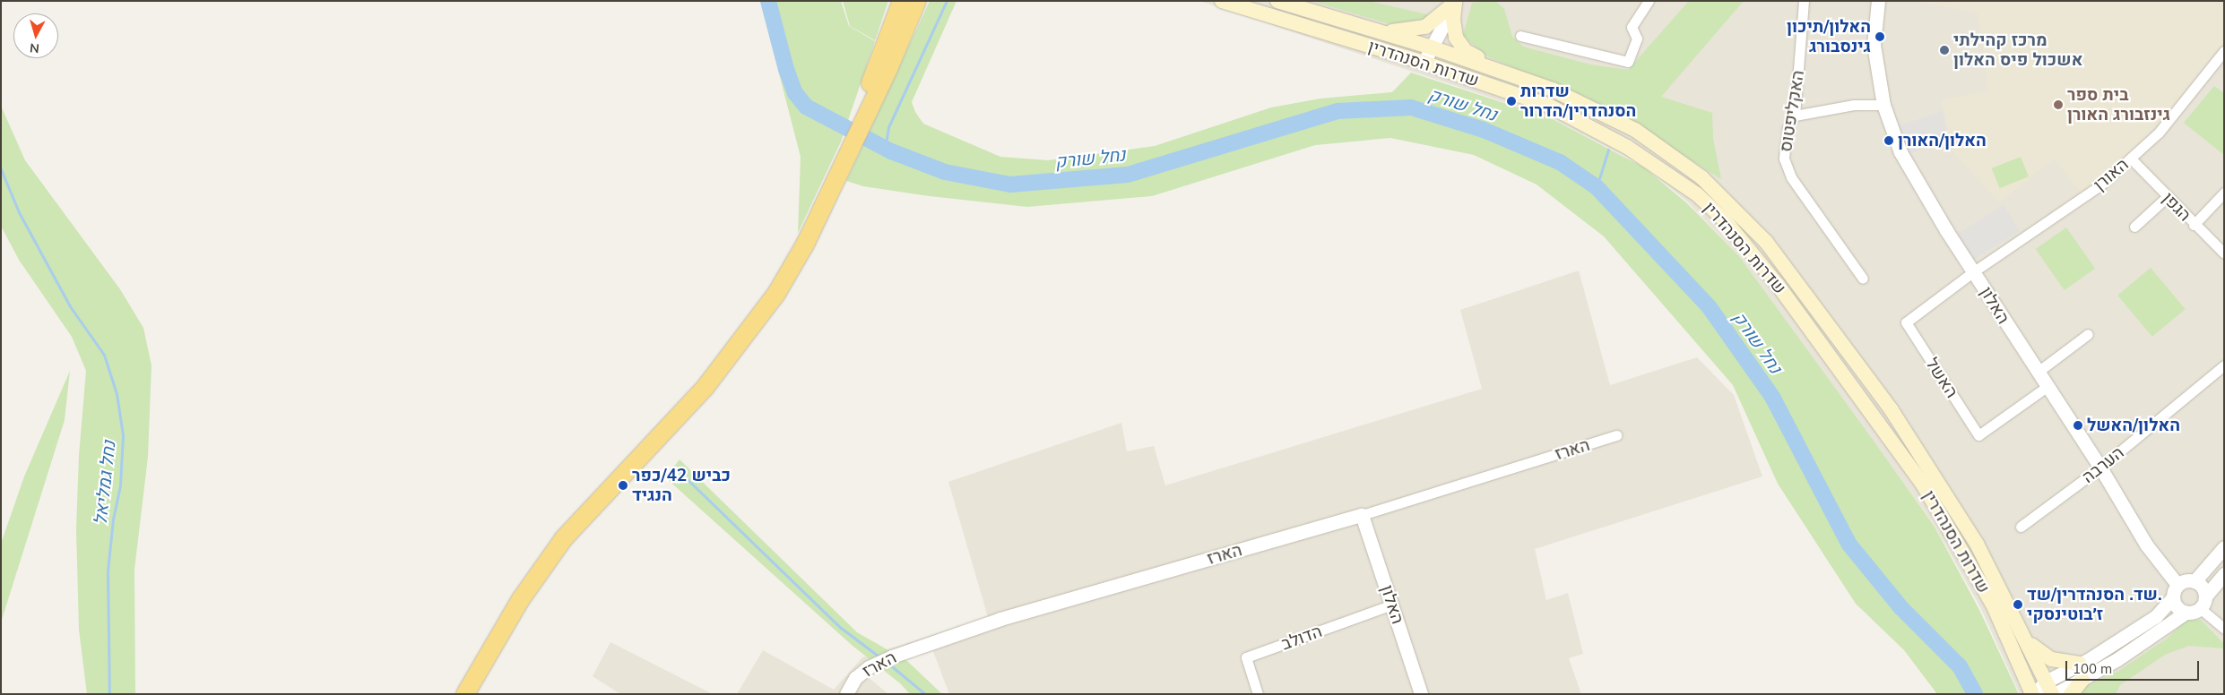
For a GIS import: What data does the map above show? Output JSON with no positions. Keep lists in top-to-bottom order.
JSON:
{
  "streets": {
    "main road": ["שדרות הסנהדרין"],
    "street": [
      "האקליפטוס",
      "האורן",
      "הגפן",
      "האלון",
      "האשל",
      "הארז",
      "הערבה",
      "הדולב"
    ]
  },
  "crossings": [
    ["האורן", "הגפן"],
    ["האורן", "האלון"],
    ["האורן", "האשל"],
    ["האלון", "האשל"],
    ["האלון", "הארז"],
    ["האלון", "הערבה"],
    ["האלון", "הדולב"]
  ],
  "water": ["נחל שורק", "נחל גמליאל"],
  "places": [
    "האלון/תיכון גינסבורג",
    "מרכז קהילתי אשכול פיס האלון",
    "שדרות הסנהדרין/הדרור",
    "בית ספר גינזבורג האורן",
    "האלון/האורן",
    "האלון/האשל",
    "כביש 42/כפר הנגיד",
    "שד. הסנהדרין/שד. ז׳בוטינסקי"
  ],
  "scale_bar": "100 m",
  "north": "bottom"
}
